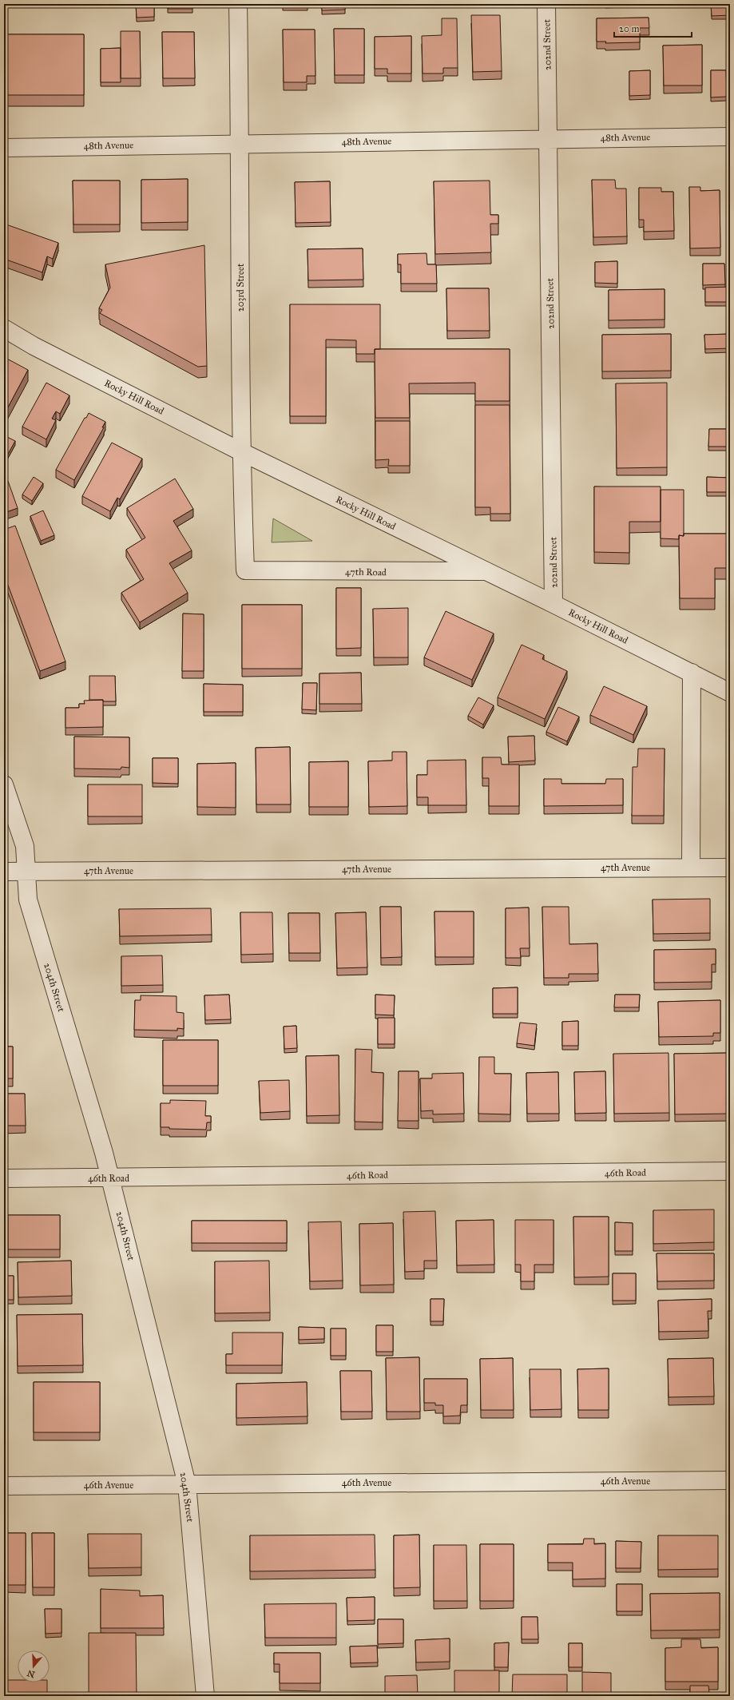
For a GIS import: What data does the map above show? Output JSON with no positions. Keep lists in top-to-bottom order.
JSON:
{
  "streets": {
    "street": [
      "202nd Street",
      "48th Avenue",
      "203rd Street",
      "Rocky Hill Road",
      "47th Road",
      "47th Avenue",
      "204th Street",
      "46th Road",
      "46th Avenue"
    ]
  },
  "crossings": [
    ["202nd Street", "48th Avenue"],
    ["202nd Street", "Rocky Hill Road"],
    ["48th Avenue", "203rd Street"],
    ["203rd Street", "Rocky Hill Road"],
    ["203rd Street", "47th Road"],
    ["Rocky Hill Road", "47th Road"],
    ["47th Avenue", "204th Street"],
    ["204th Street", "46th Road"],
    ["204th Street", "46th Avenue"]
  ],
  "scale_bar": "20 m",
  "north": "bottom"
}
